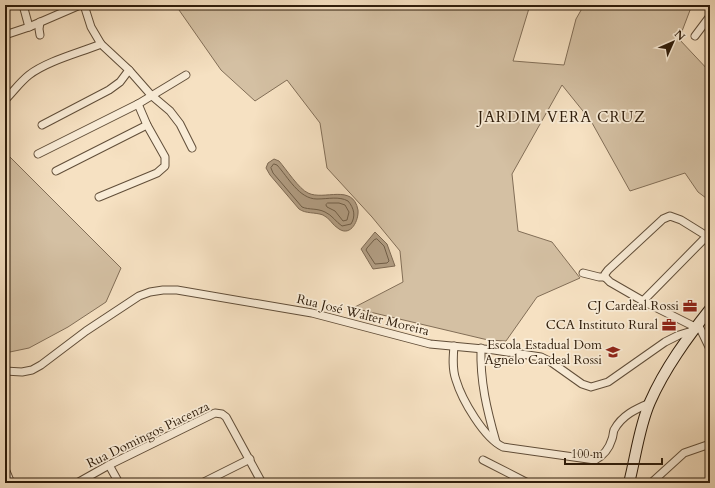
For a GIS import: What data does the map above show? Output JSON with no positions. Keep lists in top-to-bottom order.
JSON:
{
  "streets": {
    "street": ["Rua José Walter Moreira", "Rua Domingos Piacenza"]
  },
  "districts": ["JARDIM VERA CRUZ"],
  "places": {
    "office": ["CJ Cardeal Rossi", "CCA Instituto Rural"],
    "school or university": ["Escola Estadual Dom Agnelo Cardeal Rossi"]
  },
  "scale_bar": "100 m",
  "north": "top right"
}
